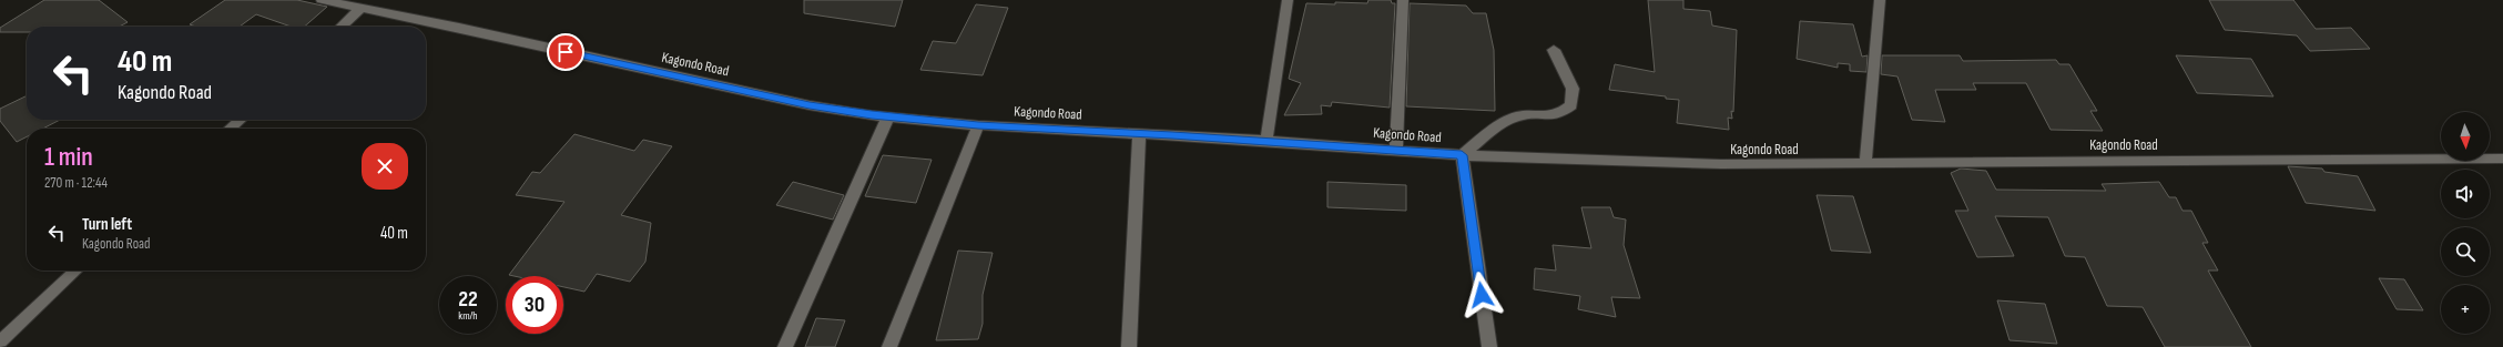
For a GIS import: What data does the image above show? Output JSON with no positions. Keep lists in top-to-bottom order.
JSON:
{
  "streets": {
    "street": ["Kagondo Road"]
  },
  "north": "bottom",
  "page": {
    "turn": ["40 m", "Kagondo Road"],
    "map_buttons": "+",
    "heading": ["1 min", "270 m · 12:44"],
    "list": [
      {
        "name": "Turn left",
        "note": "Kagondo Road",
        "value": "40 m"
      }
    ],
    "speed": "22 km/h",
    "limit": "30"
  }
}
